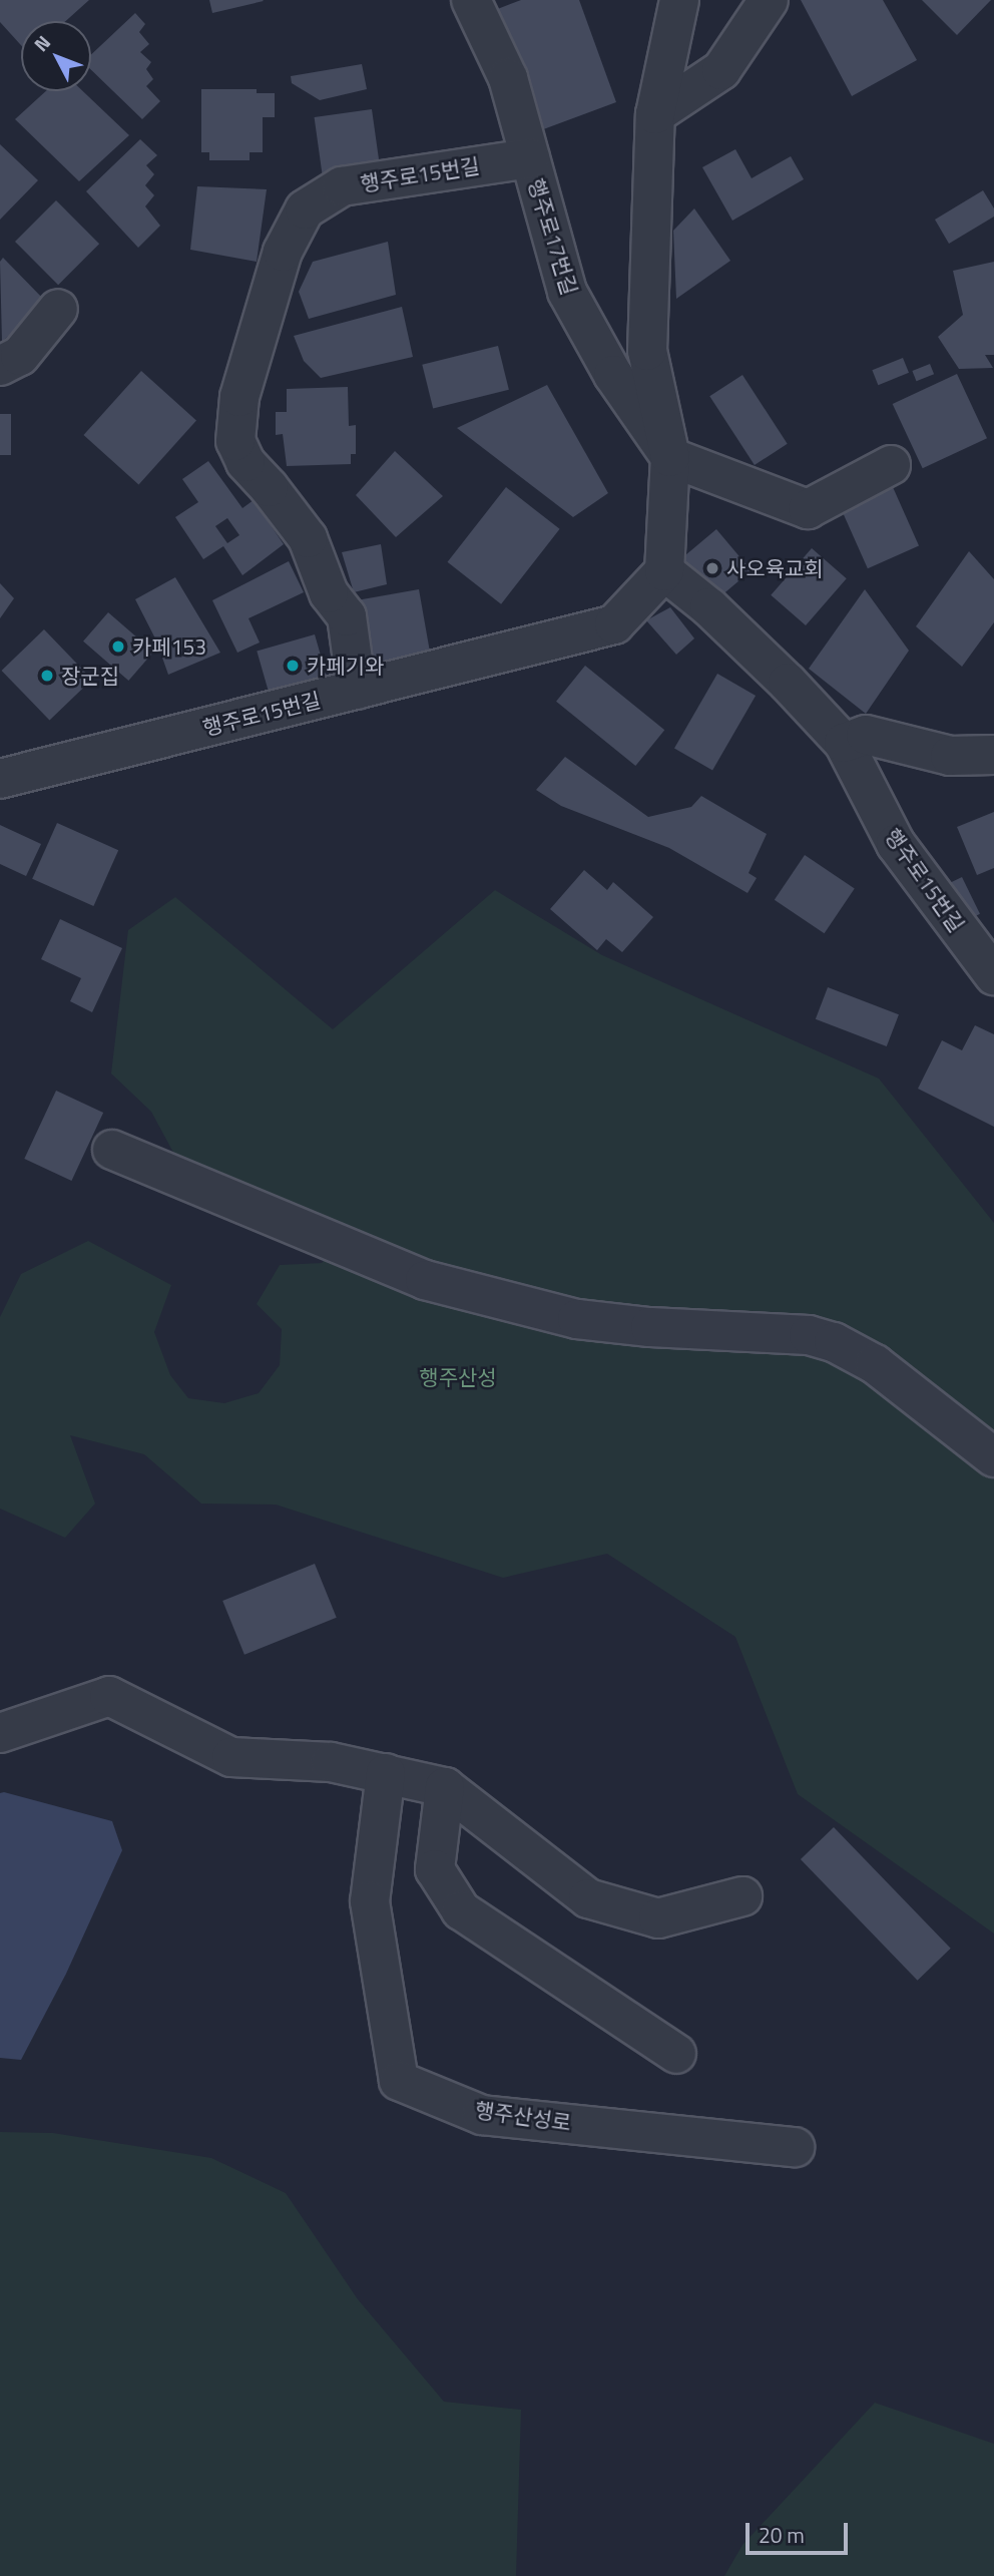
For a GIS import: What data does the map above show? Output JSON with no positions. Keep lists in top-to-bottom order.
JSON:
{
  "streets": {
    "street": ["행주로15번길", "행주로17번길", "행주산성로"]
  },
  "crossings": [
    ["행주로15번길", "행주로17번길"]
  ],
  "parks": ["행주산성"],
  "places": [
    "사오육교회",
    "카페153",
    "카페기와",
    "장군집"
  ],
  "scale_bar": "20 m",
  "north": "top left"
}
